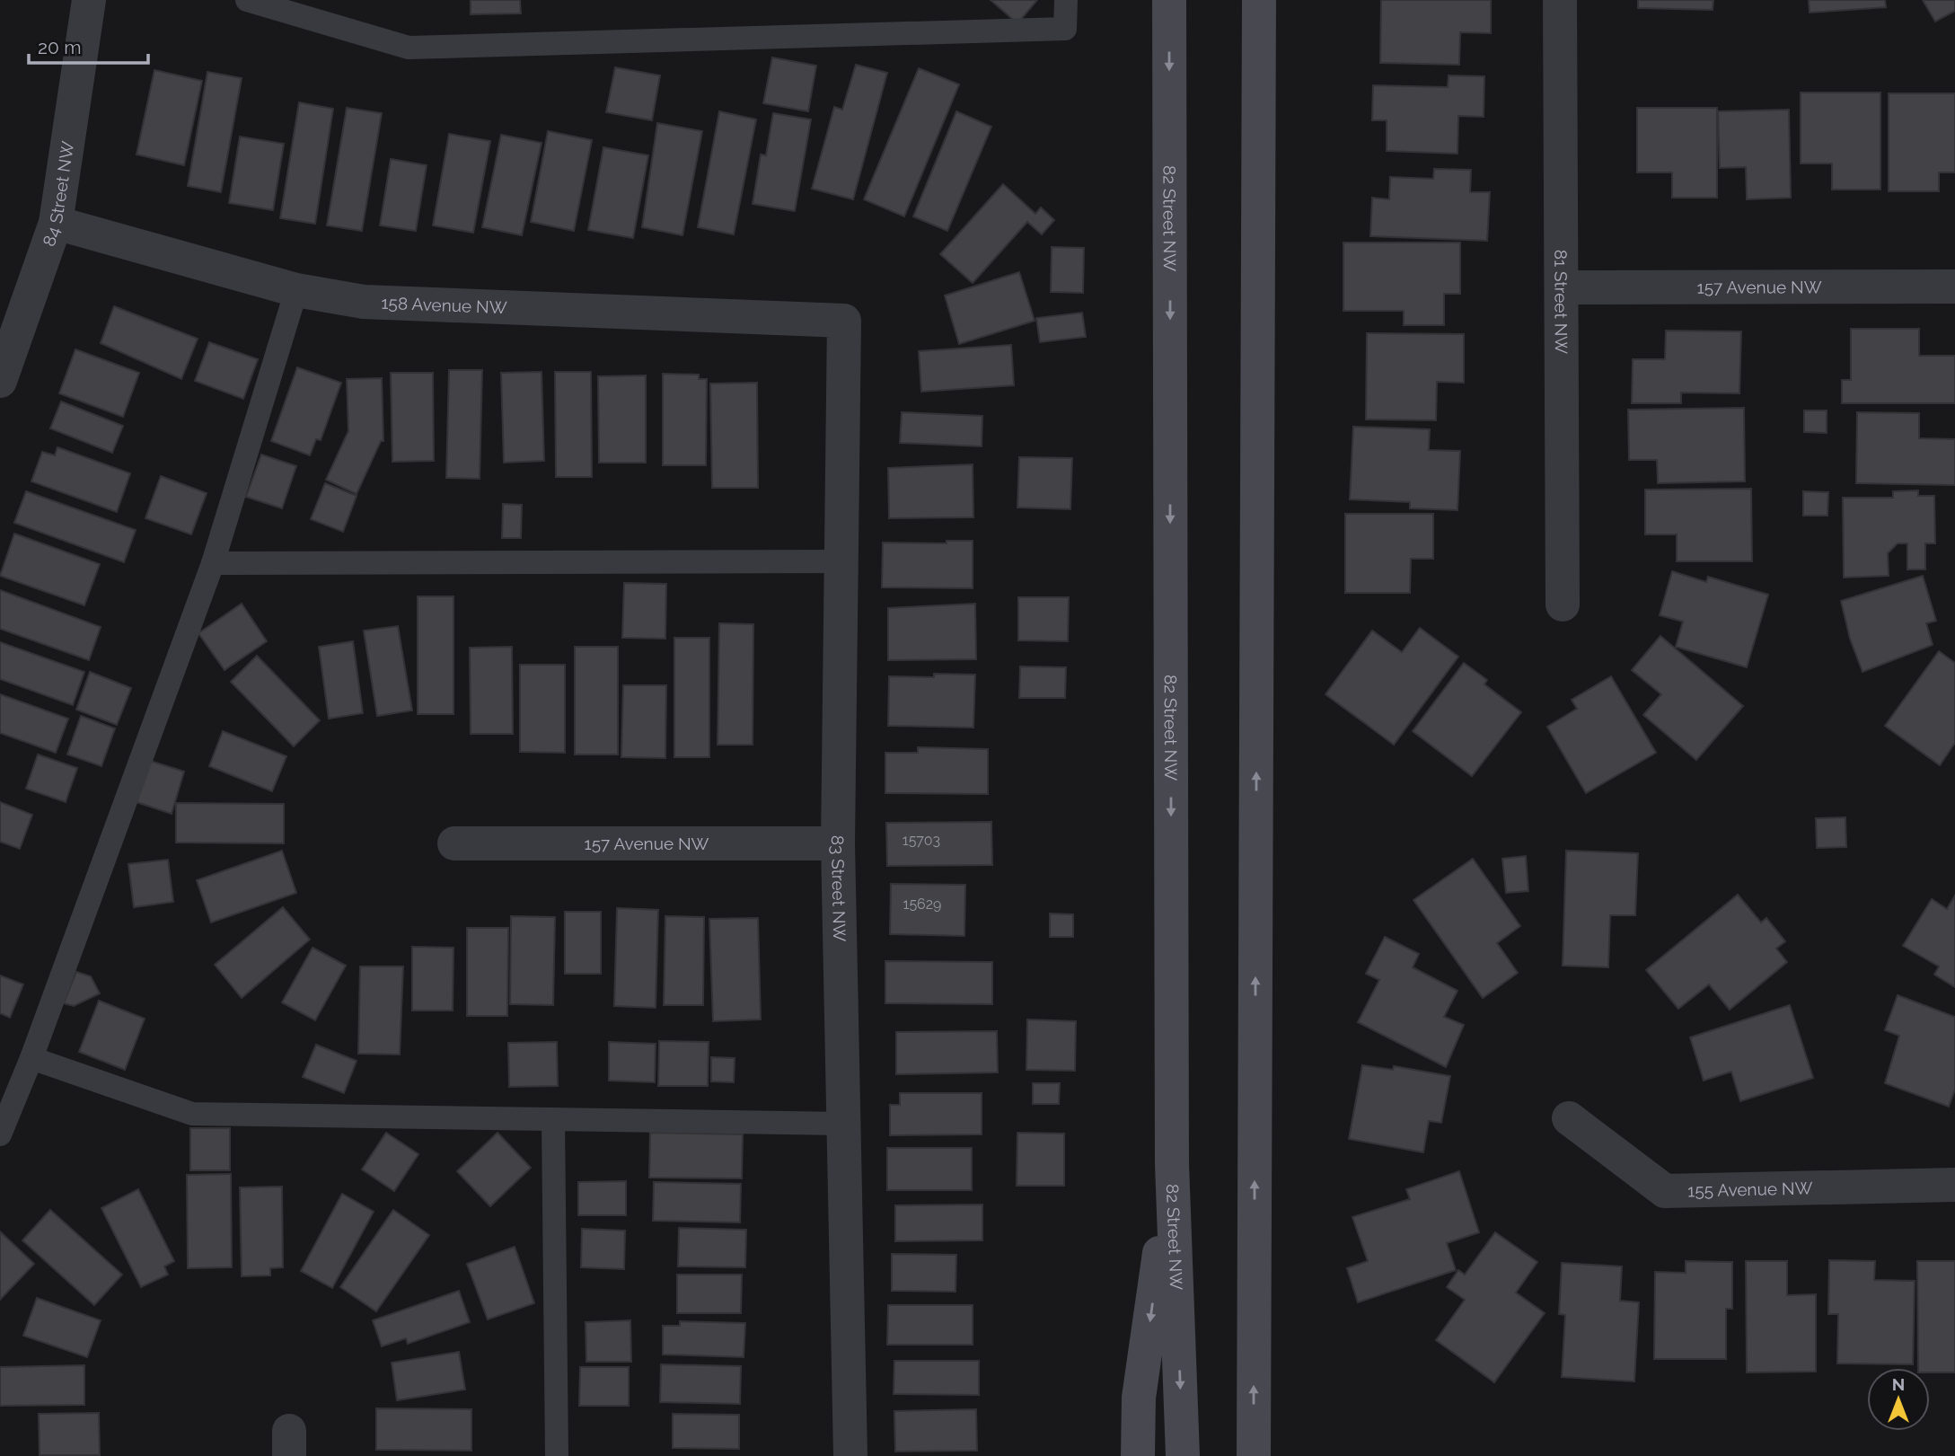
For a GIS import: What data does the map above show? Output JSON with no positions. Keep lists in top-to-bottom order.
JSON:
{
  "streets": {
    "main road": ["82 Street NW"],
    "street": [
      "84 Street NW",
      "157 Avenue NW",
      "81 Street NW",
      "158 Avenue NW",
      "83 Street NW",
      "155 Avenue NW"
    ]
  },
  "crossings": [
    ["84 Street NW", "158 Avenue NW"],
    ["157 Avenue NW", "81 Street NW"],
    ["157 Avenue NW", "83 Street NW"],
    ["158 Avenue NW", "83 Street NW"]
  ],
  "house_numbers": ["15703", "15629"],
  "scale_bar": "20 m",
  "north": "top"
}
